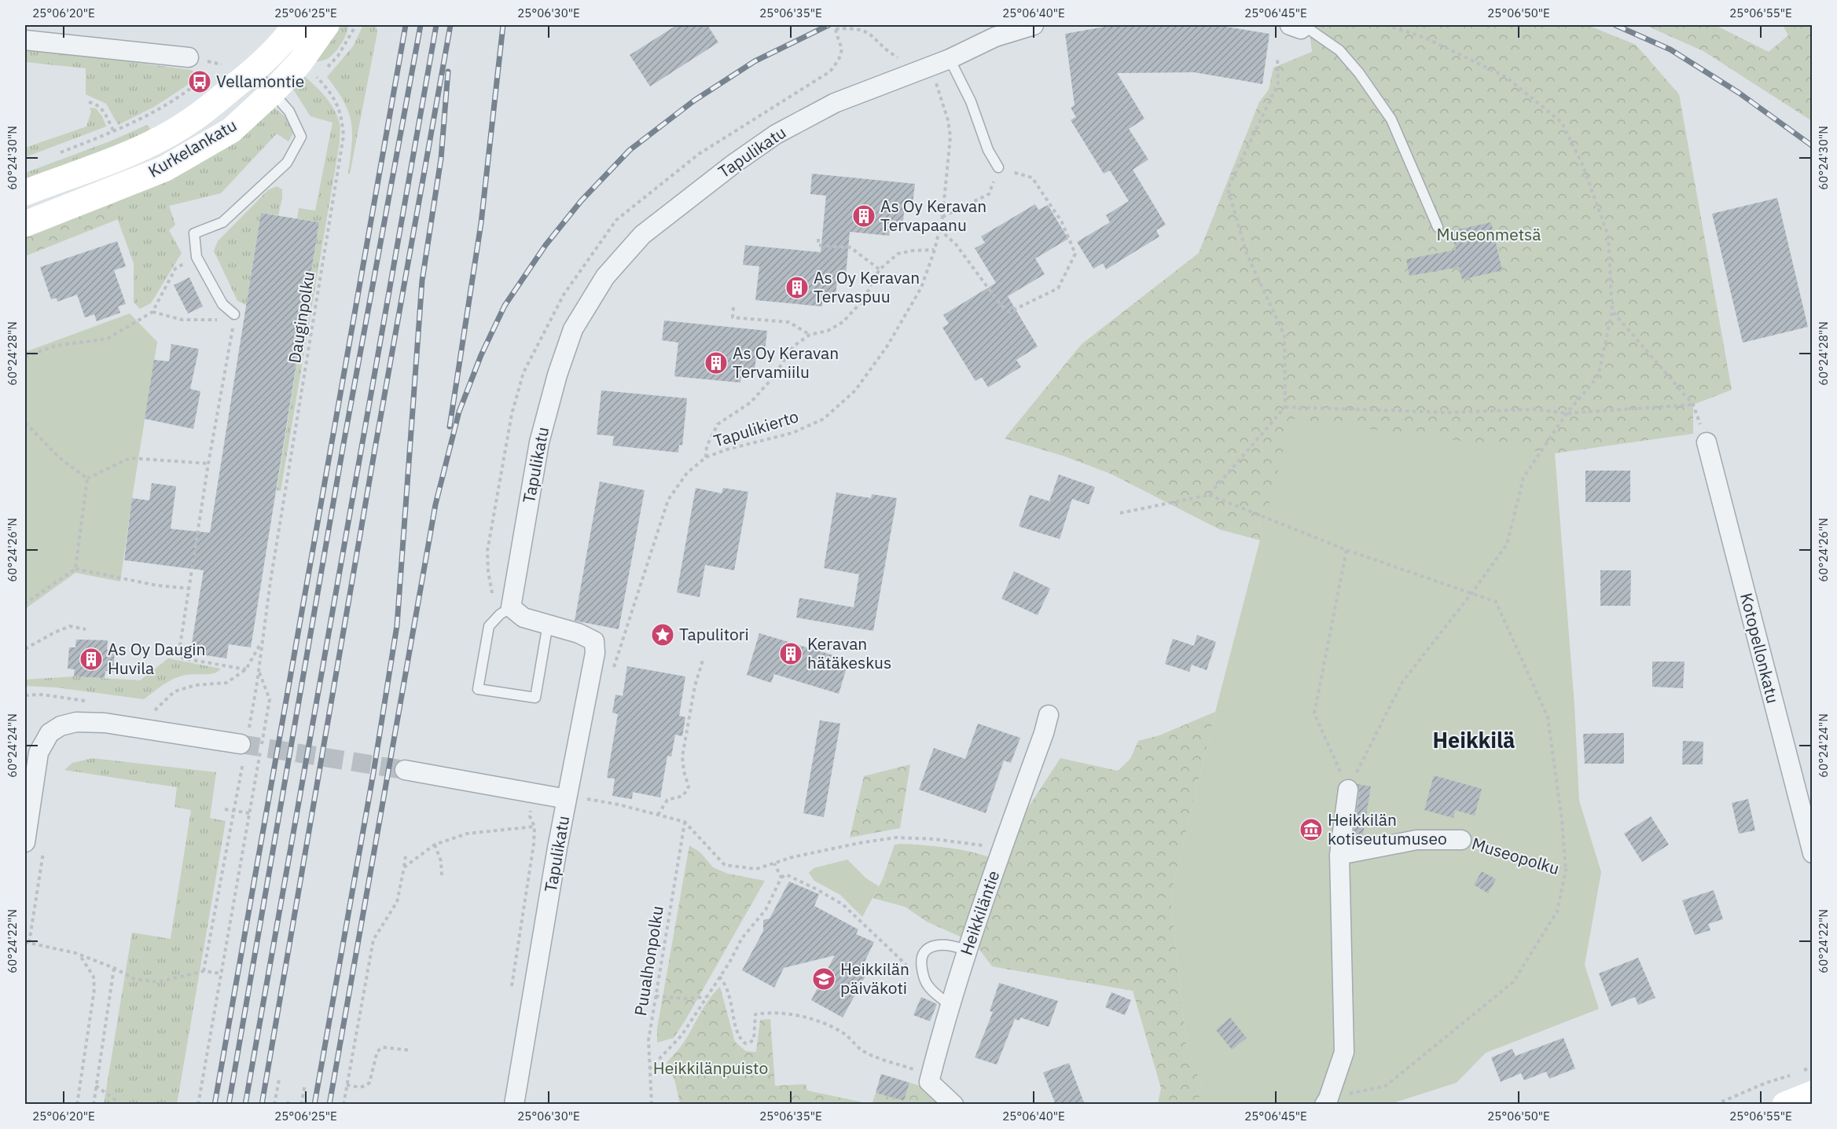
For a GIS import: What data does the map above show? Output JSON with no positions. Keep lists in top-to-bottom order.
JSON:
{
  "streets": {
    "street": [
      "Kurkelankatu",
      "Tapulikatu",
      "Kotopellonkatu",
      "Museopolku",
      "Heikkiläntie"
    ],
    "path": ["Dauginpolku", "Tapulikierto", "Puualhonpolku"]
  },
  "crossings": [
    ["Kurkelankatu", "Dauginpolku"],
    ["Tapulikatu", "Tapulikierto"]
  ],
  "districts": ["Heikkilä"],
  "parks": ["Museonmetsä", "Heikkilänpuisto"],
  "places": {
    "bus stop": ["Vellamontie"],
    "building": [
      "As Oy Keravan Tervapaanu",
      "As Oy Keravan Tervaspuu",
      "As Oy Keravan Tervamiilu",
      "Keravan hätäkeskus",
      "As Oy Daugin Huvila"
    ],
    "place": ["Tapulitori"],
    "museum": ["Heikkilän kotiseutumuseo"],
    "school or university": ["Heikkilän päiväkoti"]
  },
  "coordinates": [
    "25°06'20\"E",
    "25°06'25\"E",
    "25°06'30\"E",
    "25°06'35\"E",
    "25°06'40\"E",
    "25°06'45\"E",
    "25°06'50\"E",
    "25°06'55\"E",
    "60°24'30\"N",
    "60°24'28\"N",
    "60°24'26\"N",
    "60°24'24\"N",
    "60°24'22\"N"
  ]
}
